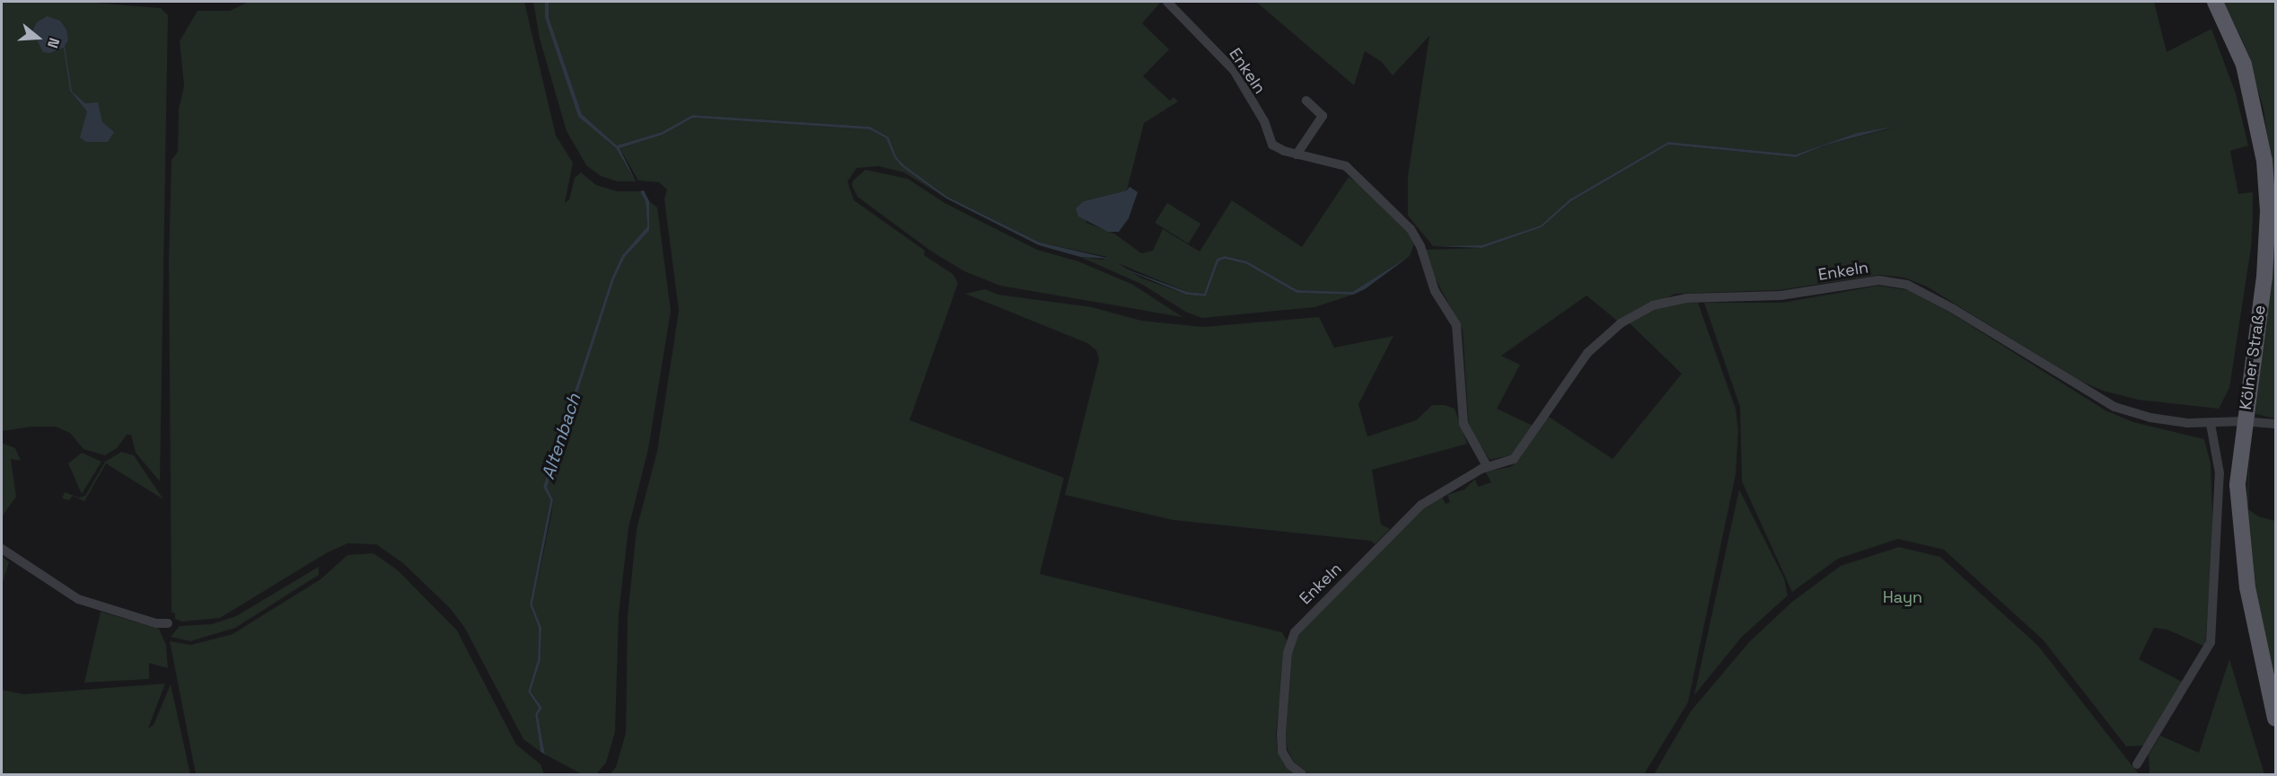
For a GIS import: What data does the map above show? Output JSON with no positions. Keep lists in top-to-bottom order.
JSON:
{
  "streets": {
    "main road": ["Kölner Straße"],
    "street": ["Enkeln"]
  },
  "crossings": [
    ["Enkeln", "Kölner Straße"]
  ],
  "water": ["Altenbach"],
  "parks": ["Hayn"],
  "north": "right"
}
